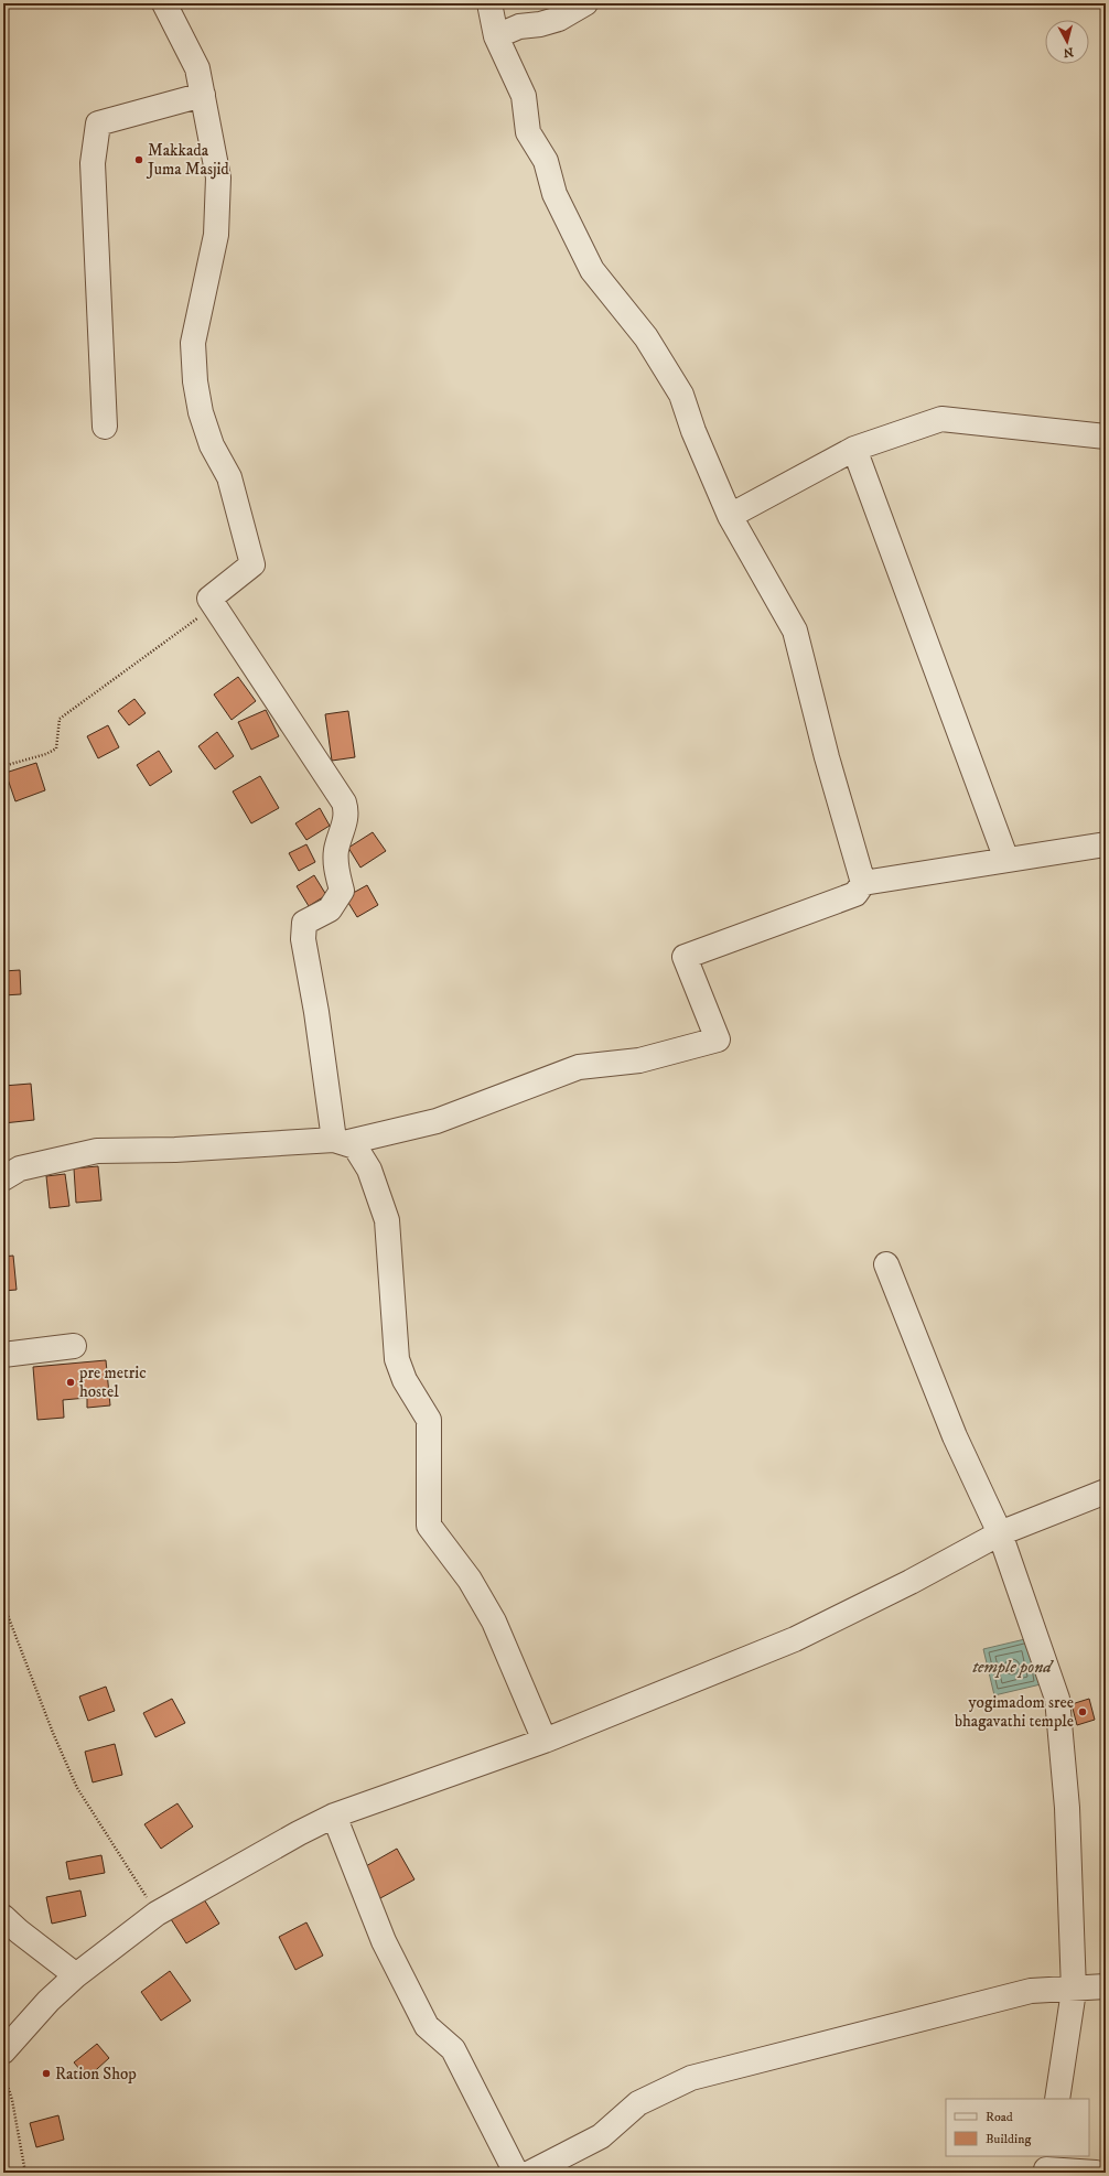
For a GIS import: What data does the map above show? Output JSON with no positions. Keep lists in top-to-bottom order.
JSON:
{
  "water": ["temple pond"],
  "places": [
    "Makkada Juma Masjid",
    "pre metric hostel",
    "yogimadom sree bhagavathi temple",
    "Ration Shop"
  ],
  "legend": ["Road", "Building"],
  "north": "bottom"
}
